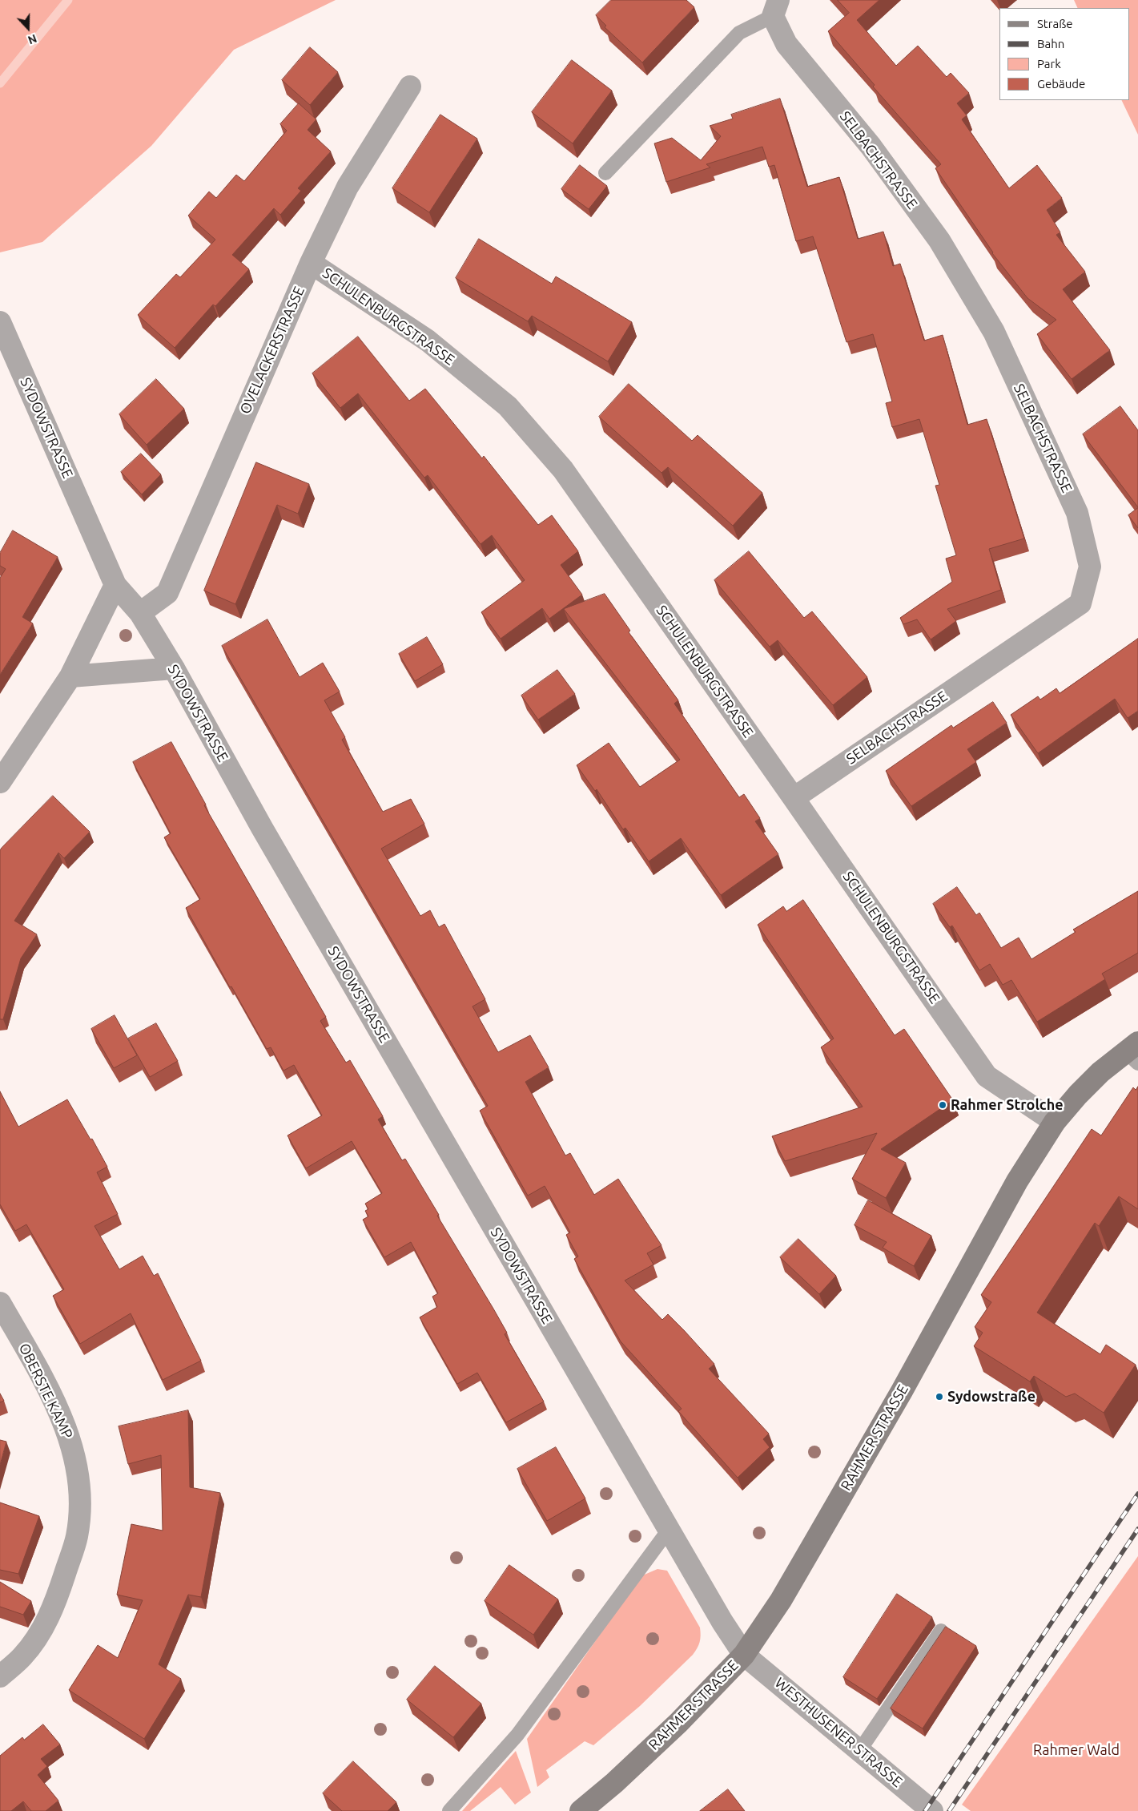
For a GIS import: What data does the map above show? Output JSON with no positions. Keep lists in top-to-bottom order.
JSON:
{
  "streets": {
    "main road": ["RAHMER STRASSE"],
    "street": [
      "SELBACHSTRASSE",
      "SCHULENBURGSTRASSE",
      "OVELACKERSTRASSE",
      "SYDOWSTRASSE",
      "OBERSTE KAMP",
      "WESTHUSENER STRASSE"
    ]
  },
  "crossings": [
    ["SELBACHSTRASSE", "SCHULENBURGSTRASSE"],
    ["SCHULENBURGSTRASSE", "OVELACKERSTRASSE"],
    ["SCHULENBURGSTRASSE", "RAHMER STRASSE"],
    ["OVELACKERSTRASSE", "SYDOWSTRASSE"],
    ["SYDOWSTRASSE", "RAHMER STRASSE"],
    ["SYDOWSTRASSE", "WESTHUSENER STRASSE"],
    ["RAHMER STRASSE", "WESTHUSENER STRASSE"]
  ],
  "parks": ["Rahmer Wald"],
  "places": ["Rahmer Strolche", "Sydowstraße"],
  "legend": [
    "Straße",
    "Bahn",
    "Park",
    "Gebäude"
  ],
  "north": "bottom"
}
